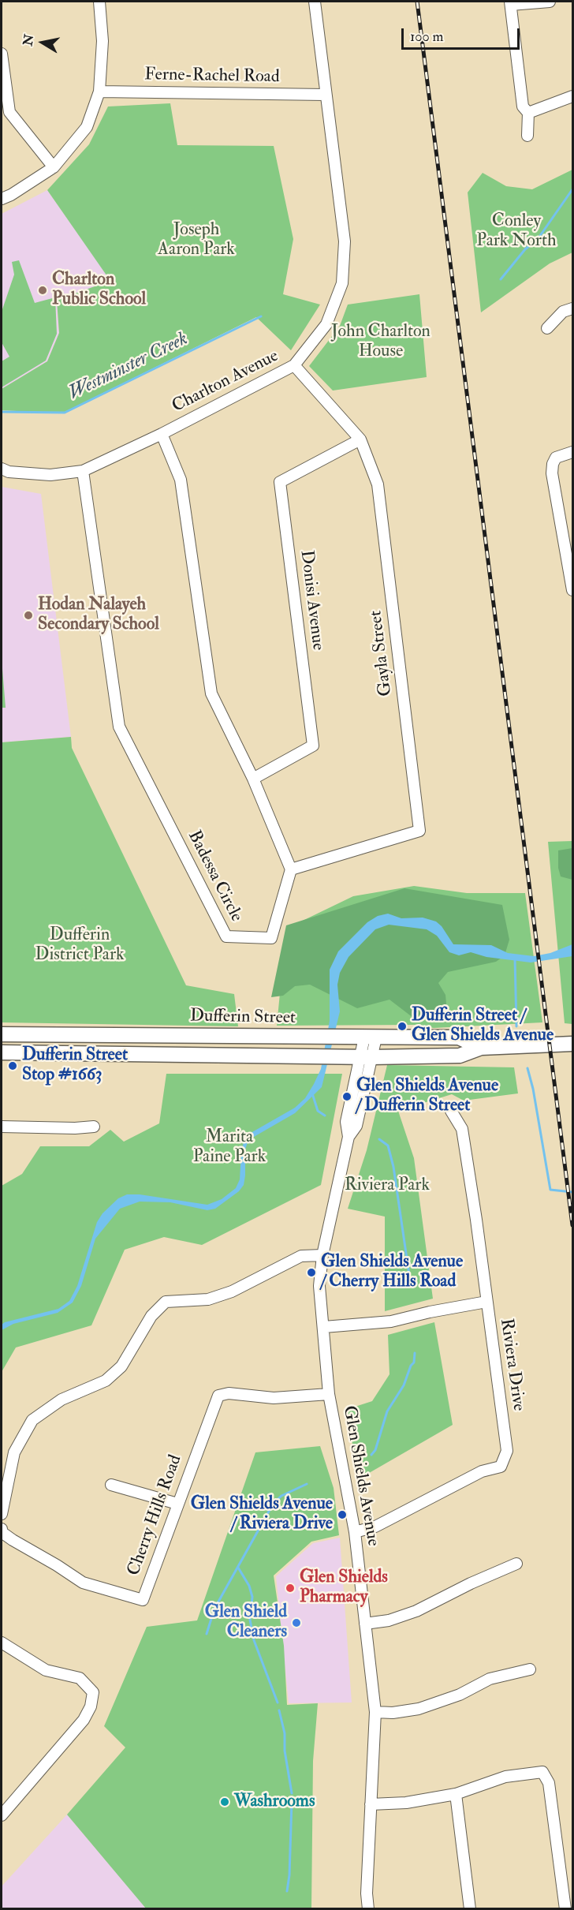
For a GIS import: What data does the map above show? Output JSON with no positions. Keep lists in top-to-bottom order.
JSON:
{
  "streets": {
    "main road": ["Dufferin Street"],
    "street": [
      "Ferne-Rachel Road",
      "Charlton Avenue",
      "Donisi Avenue",
      "Gayla Street",
      "Badessa Circle",
      "Riviera Drive",
      "Glen Shields Avenue",
      "Cherry Hills Road"
    ]
  },
  "crossings": [
    ["Ferne-Rachel Road", "Charlton Avenue"],
    ["Charlton Avenue", "Gayla Street"],
    ["Charlton Avenue", "Badessa Circle"],
    ["Donisi Avenue", "Gayla Street"],
    ["Gayla Street", "Badessa Circle"],
    ["Dufferin Street", "Glen Shields Avenue"],
    ["Riviera Drive", "Glen Shields Avenue"],
    ["Glen Shields Avenue", "Cherry Hills Road"]
  ],
  "water": ["Westminster Creek"],
  "parks": [
    "Conley Park North",
    "Joseph Aaron Park",
    "John Charlton House",
    "Dufferin District Park",
    "Marita Paine Park",
    "Riviera Park"
  ],
  "places": [
    "Charlton Public School",
    "Hodan Nalayeh Secondary School",
    "Dufferin Street / Glen Shields Avenue",
    "Dufferin Street Stop #1663",
    "Glen Shields Avenue / Dufferin Street",
    "Glen Shields Avenue / Cherry Hills Road",
    "Glen Shields Avenue / Riviera Drive",
    "Glen Shields Pharmacy",
    "Glen Shield Cleaners",
    "Washrooms"
  ],
  "scale_bar": "100 m",
  "north": "left"
}
